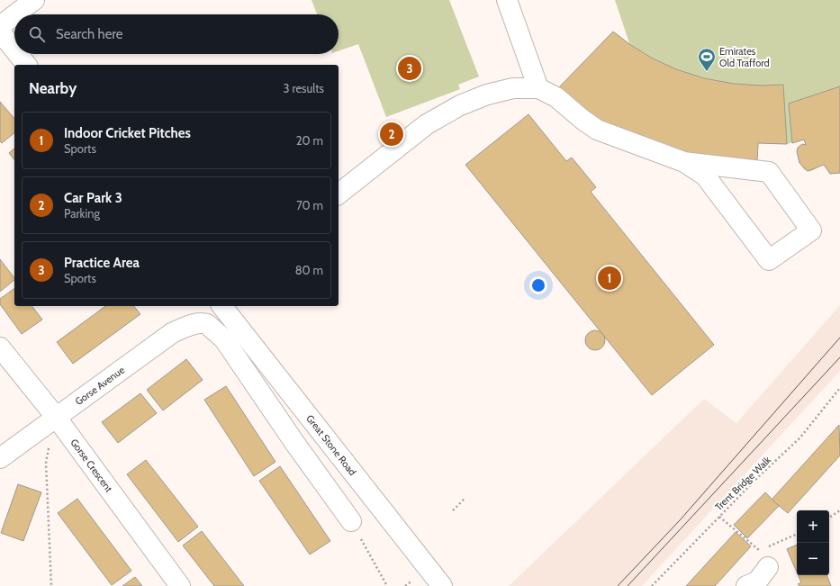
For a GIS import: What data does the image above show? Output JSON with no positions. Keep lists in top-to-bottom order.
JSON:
{
  "streets": {
    "street": ["Gorse Avenue", "Great Stone Road", "Gorse Crescent"],
    "path": ["Trent Bridge Walk"]
  },
  "crossings": [
    ["Gorse Avenue", "Gorse Crescent"]
  ],
  "places": {
    "sports": ["Emirates Old Trafford"]
  },
  "page": {
    "search": "Search here",
    "pins": ["3", "2", "1"],
    "heading": ["Nearby", "3 results"],
    "list": [
      {
        "mark": "1",
        "name": "Indoor Cricket Pitches",
        "note": "Sports",
        "value": "20 m"
      },
      {
        "mark": "2",
        "name": "Car Park 3",
        "note": "Parking",
        "value": "70 m"
      },
      {
        "mark": "3",
        "name": "Practice Area",
        "note": "Sports",
        "value": "80 m"
      }
    ],
    "map_buttons": ["+", "−"]
  }
}
